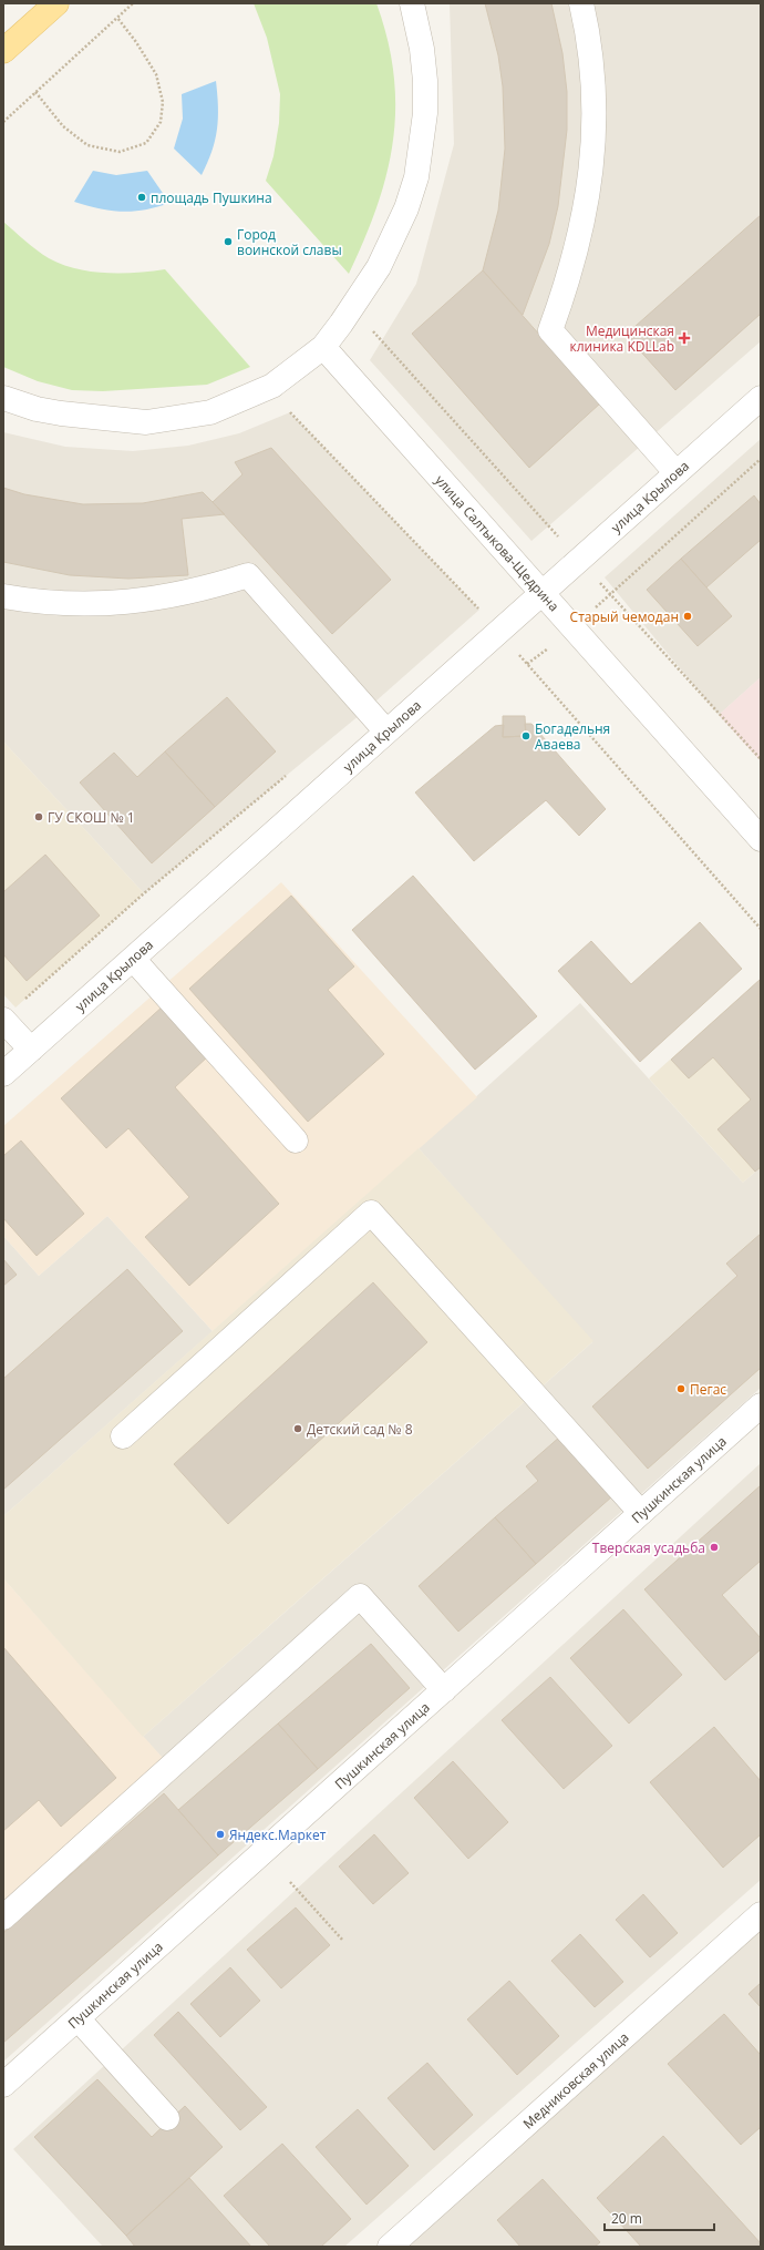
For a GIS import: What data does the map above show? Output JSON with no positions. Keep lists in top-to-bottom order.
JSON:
{
  "streets": {
    "street": [
      "улица Крылова",
      "улица Салтыкова-Щедрина",
      "Пушкинская улица",
      "Медниковская улица"
    ]
  },
  "crossings": [
    ["улица Крылова", "улица Салтыкова-Щедрина"]
  ],
  "places": {
    "other": [
      "площадь Пушкина",
      "Город воинской славы",
      "Старый чемодан",
      "Богадельня Аваева",
      "ГУ СКОШ № 1",
      "Пегас",
      "Детский сад № 8",
      "Тверская усадьба",
      "Яндекс.Маркет"
    ],
    "health": ["Медицинская клиника KDLLab"]
  },
  "scale_bar": "20 m"
}
